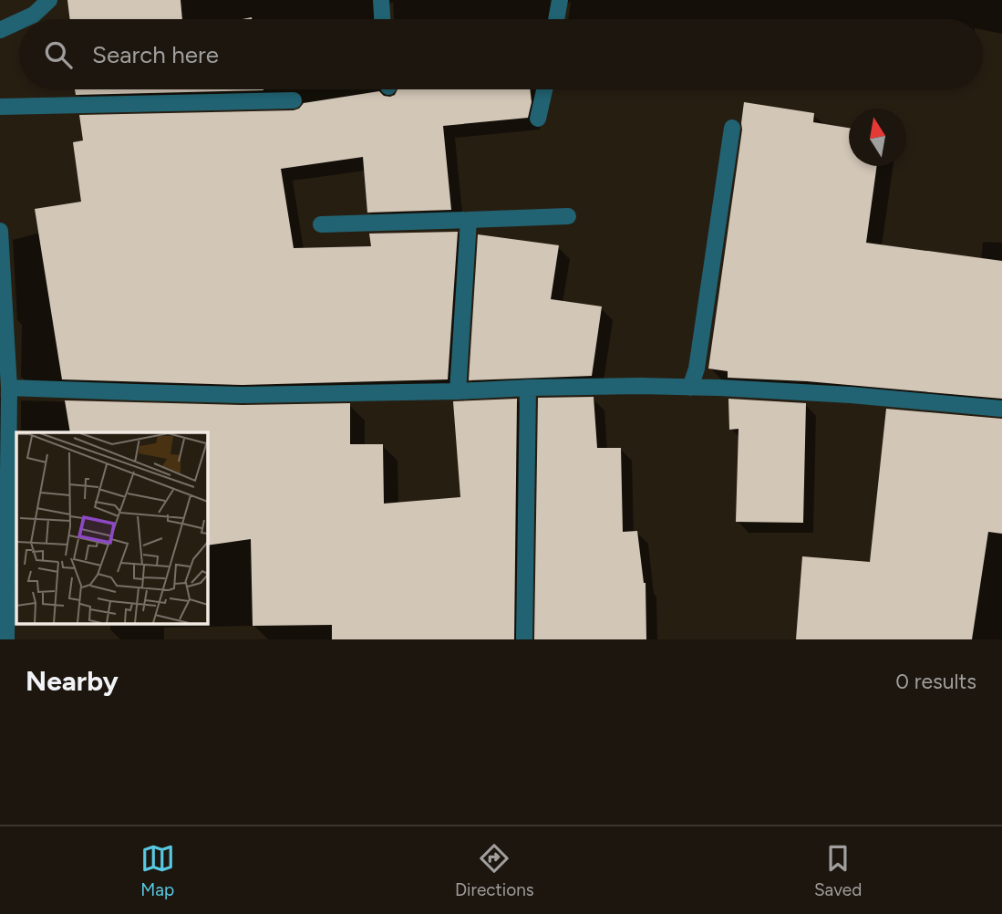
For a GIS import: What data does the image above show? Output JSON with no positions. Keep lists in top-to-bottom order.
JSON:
{
  "north": "top",
  "page": {
    "search": "Search here",
    "heading": ["Nearby", "0 results"],
    "nav": ["Map", "Directions", "Saved"]
  }
}
